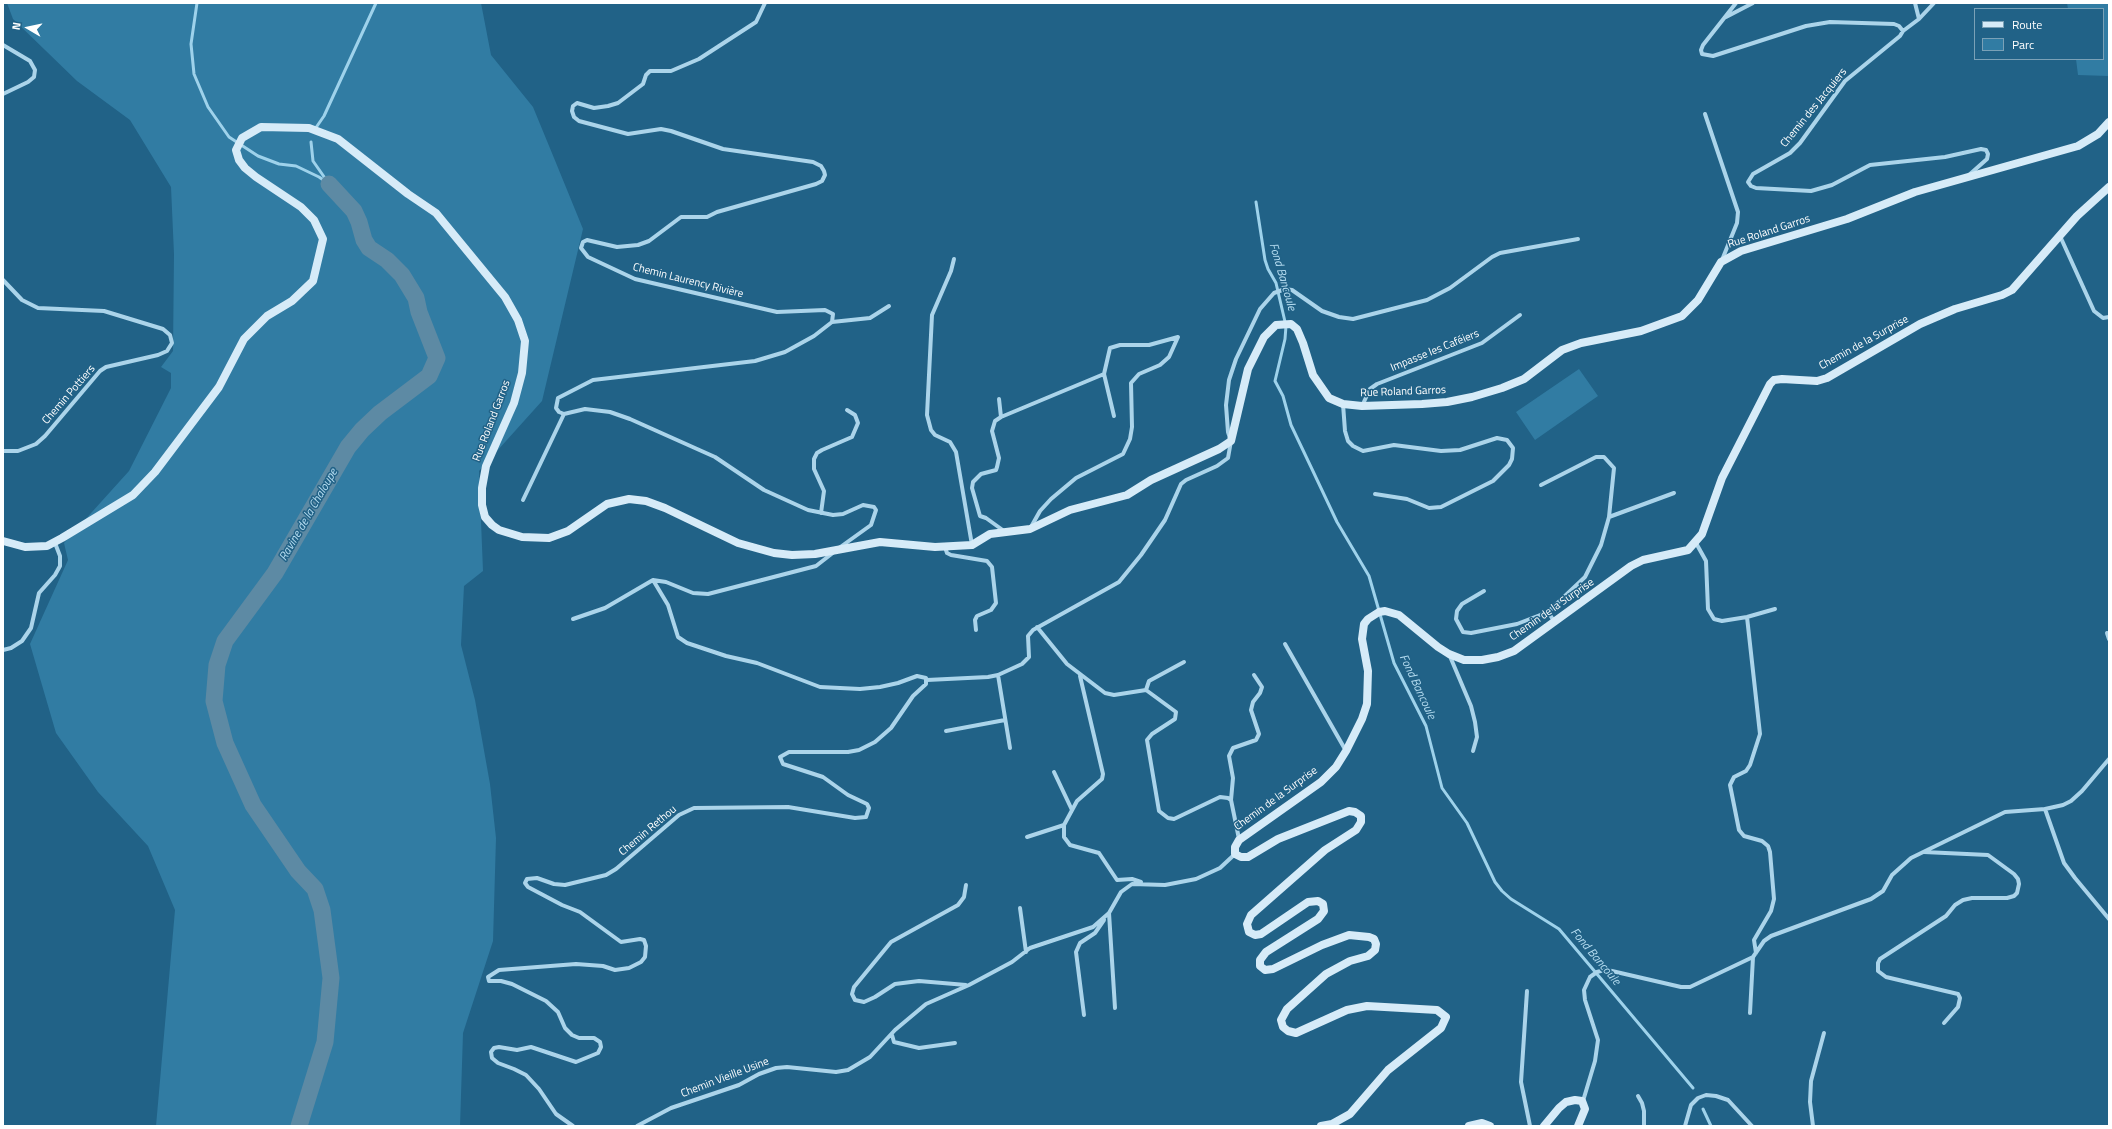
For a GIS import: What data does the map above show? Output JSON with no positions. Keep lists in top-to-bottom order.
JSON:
{
  "streets": {
    "main road": ["Rue Roland Garros", "Chemin de la Surprise"],
    "street": [
      "Chemin des Jacquiers",
      "Chemin Laurency Rivière",
      "Impasse les Caféiers",
      "Chemin Pottiers",
      "Chemin Rethou",
      "Chemin Vieille Usine"
    ]
  },
  "crossings": [
    ["Chemin des Jacquiers", "Rue Roland Garros"],
    ["Rue Roland Garros", "Impasse les Caféiers"],
    ["Chemin de la Surprise", "Chemin Vieille Usine"]
  ],
  "water": ["Fond Bancoule", "Ravine de la Chaloupe"],
  "legend": ["Route", "Parc"],
  "north": "left"
}
